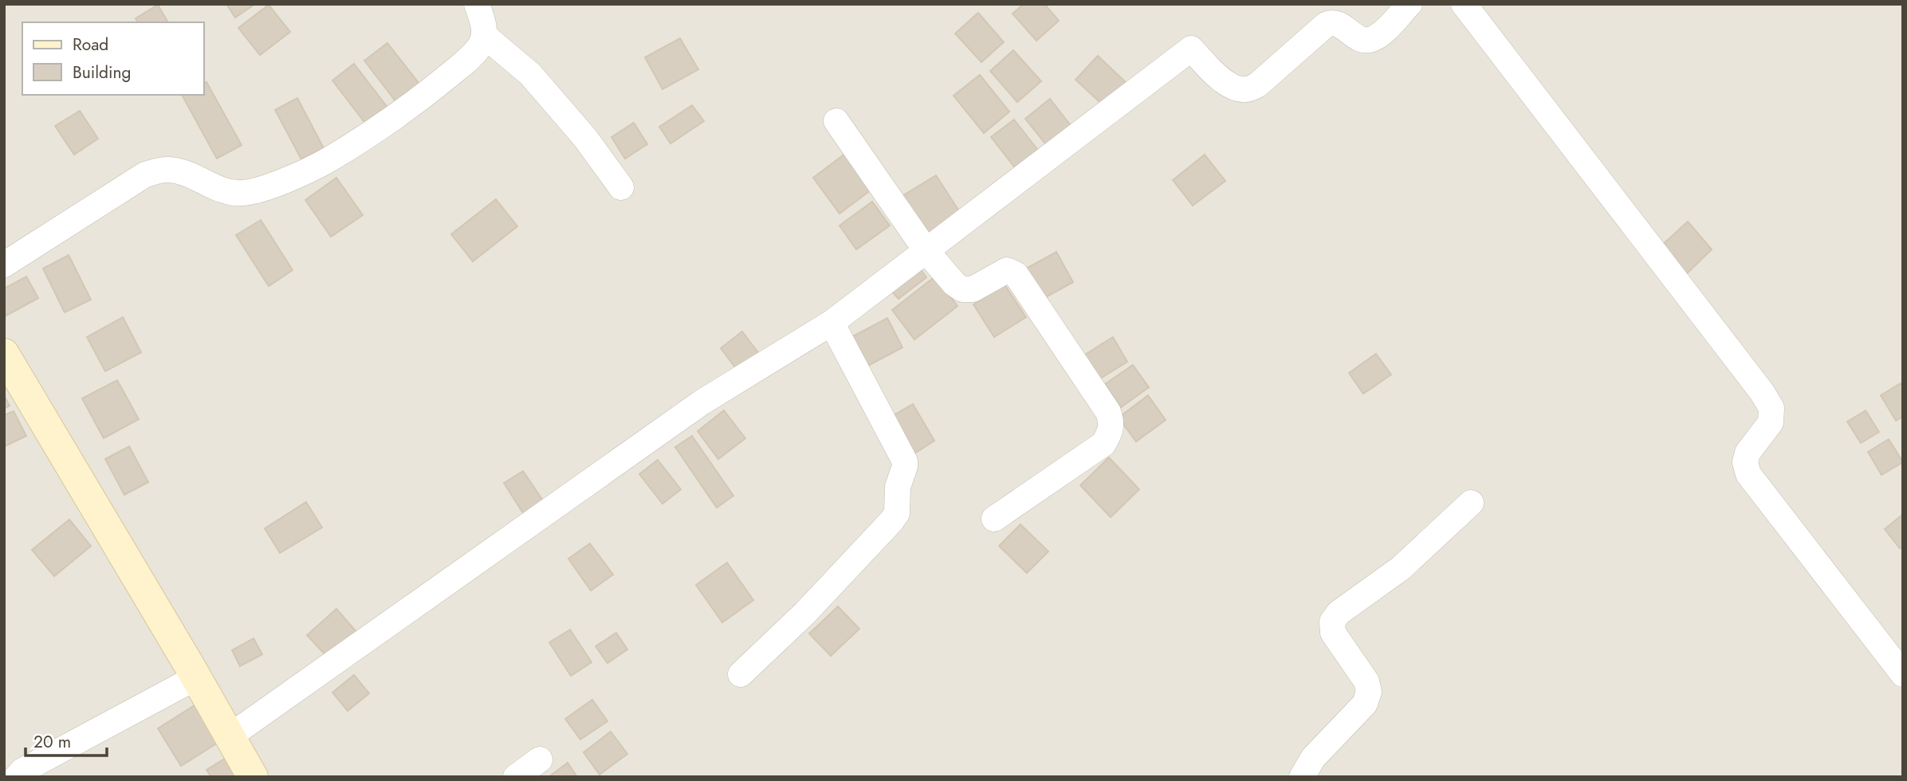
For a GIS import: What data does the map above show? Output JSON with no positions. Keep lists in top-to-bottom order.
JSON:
{
  "legend": ["Road", "Building"],
  "scale_bar": "20 m"
}
